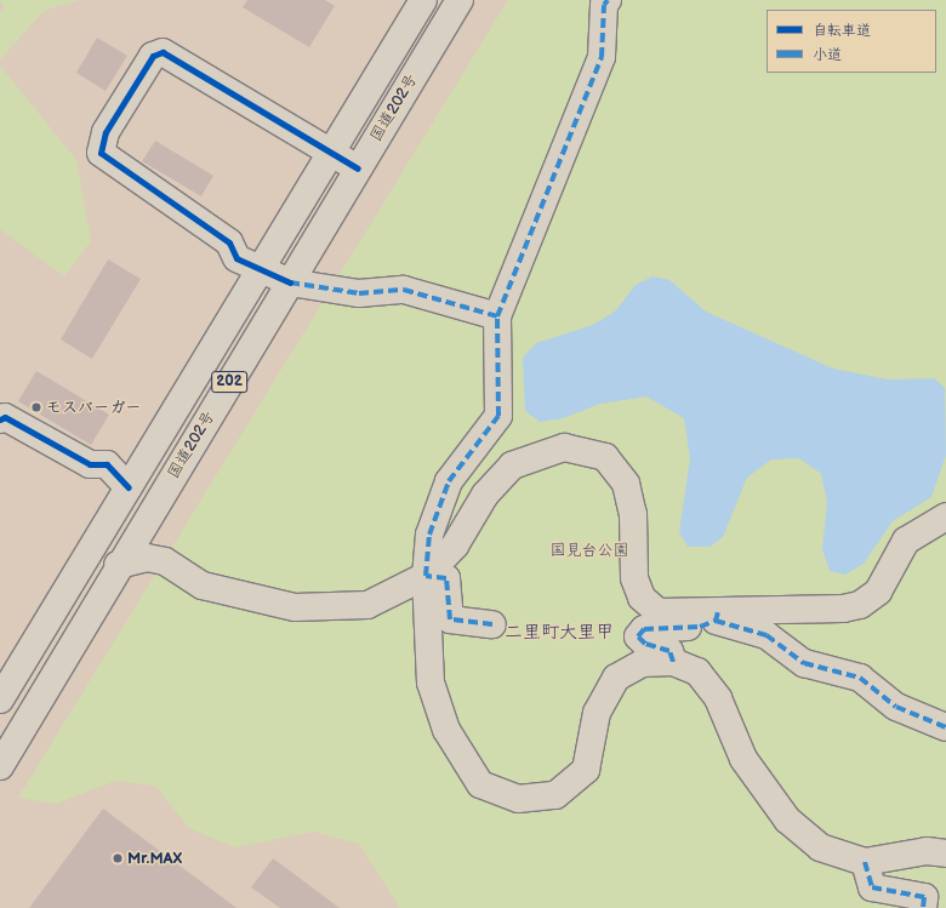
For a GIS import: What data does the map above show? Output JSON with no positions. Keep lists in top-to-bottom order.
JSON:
{
  "streets": {
    "main road": ["国道202号", "202"]
  },
  "districts": ["二里町大里甲"],
  "parks": ["国見台公園"],
  "places": ["モスバーガー", "Mr.MAX"],
  "legend": ["自転車道", "小道"]
}
